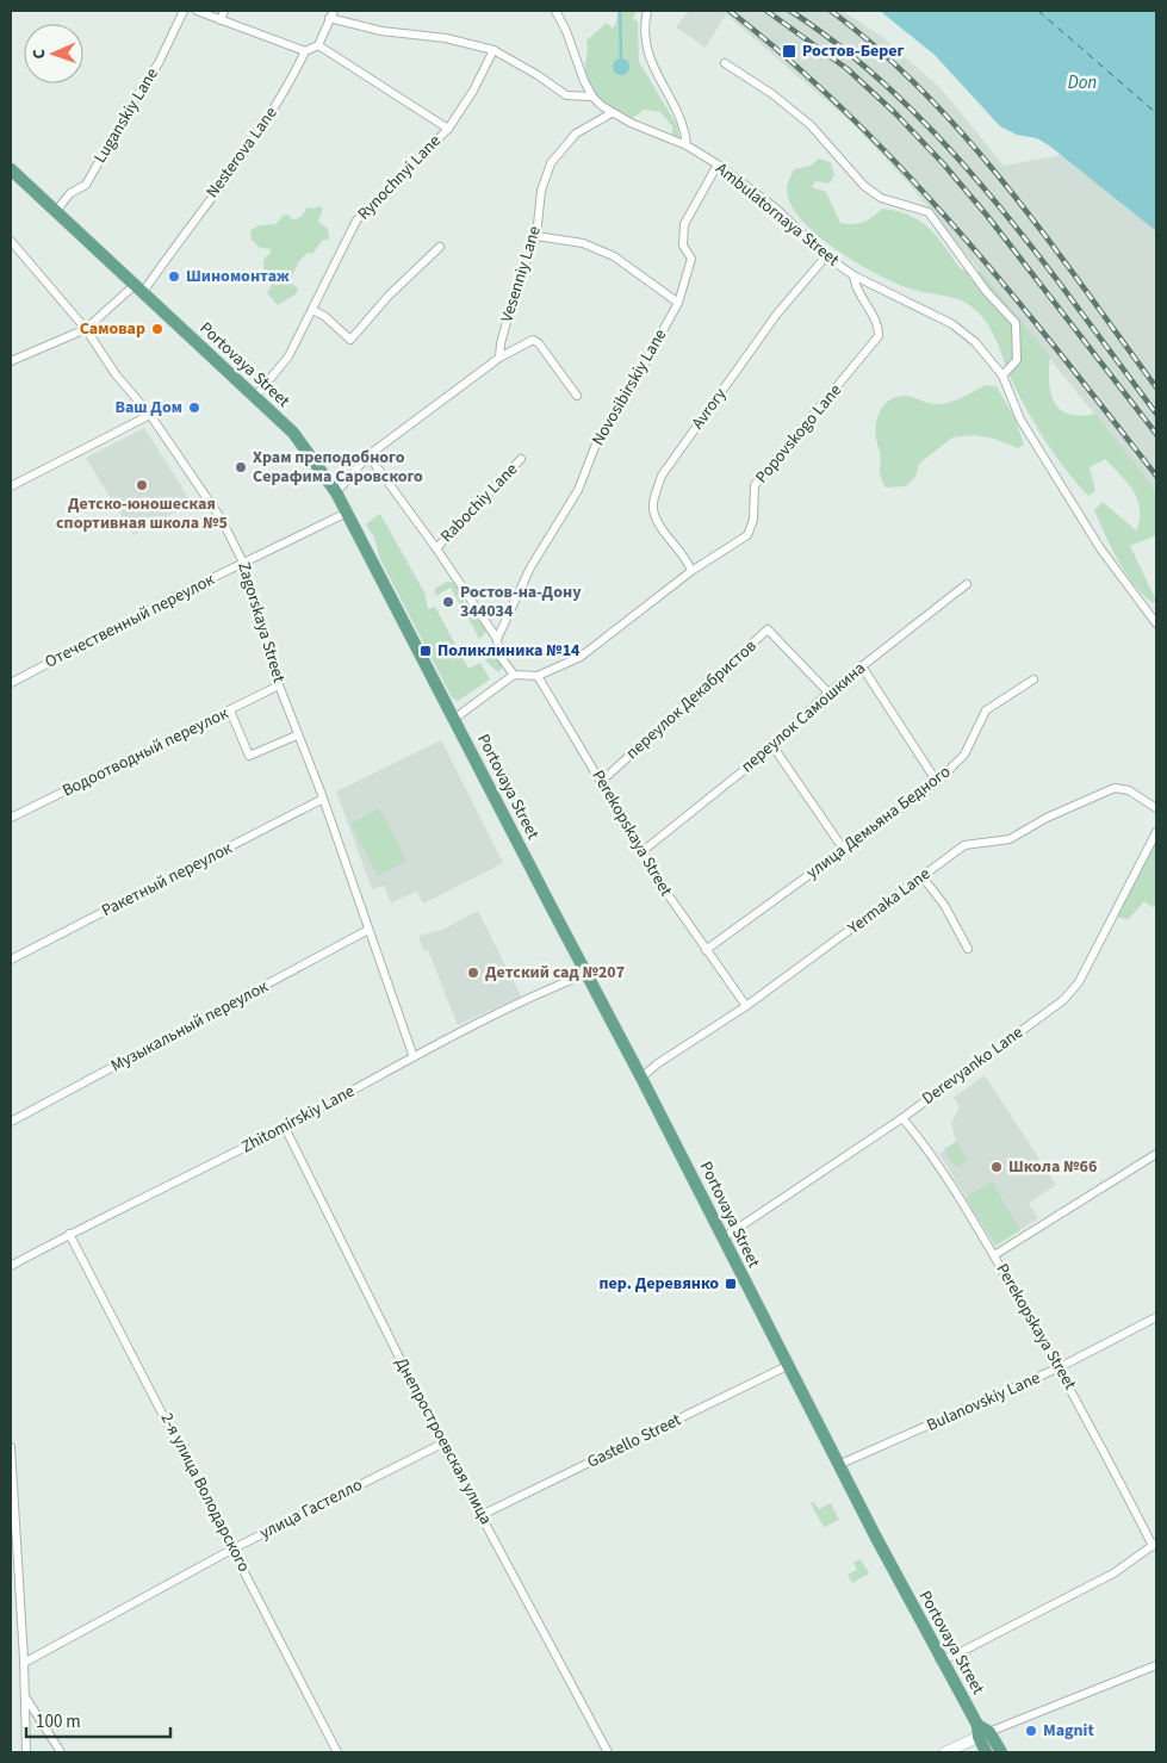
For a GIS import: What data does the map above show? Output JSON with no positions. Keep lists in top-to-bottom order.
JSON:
{
  "streets": {
    "main road": ["Portovaya Street"],
    "street": [
      "Luganskiy Lane",
      "Nesterova Lane",
      "Rynochnyi Lane",
      "Ambulatornaya Street",
      "Vesenniy Lane",
      "Novosibirskiy Lane",
      "Avrory",
      "Popovskogo Lane",
      "Rabochiy Lane",
      "Отечественный переулок",
      "Zagorskaya Street",
      "переулок Декабристов",
      "переулок Самошкина",
      "Водоотводный переулок",
      "улица Демьяна Бедного",
      "Perekopskaya Street",
      "Ракетный переулок",
      "Yermaka Lane",
      "Музыкальный переулок",
      "Derevyanko Lane",
      "Zhitomirskiy Lane",
      "Bulanovskiy Lane",
      "Днепростроевская улица",
      "Gastello Street",
      "2-я улица Володарского",
      "улица Гастелло"
    ]
  },
  "crossings": [
    ["Luganskiy Lane", "Portovaya Street"],
    ["Nesterova Lane", "Portovaya Street"],
    ["Nesterova Lane", "Zagorskaya Street"],
    ["Rynochnyi Lane", "Portovaya Street"],
    ["Ambulatornaya Street", "Vesenniy Lane"],
    ["Ambulatornaya Street", "Novosibirskiy Lane"],
    ["Ambulatornaya Street", "Avrory"],
    ["Ambulatornaya Street", "Popovskogo Lane"],
    ["Vesenniy Lane", "Portovaya Street"],
    ["Portovaya Street", "Отечественный переулок"],
    ["Portovaya Street", "Yermaka Lane"],
    ["Portovaya Street", "Derevyanko Lane"],
    ["Portovaya Street", "Zhitomirskiy Lane"],
    ["Portovaya Street", "Bulanovskiy Lane"],
    ["Portovaya Street", "Gastello Street"],
    ["Avrory", "Popovskogo Lane"],
    ["Popovskogo Lane", "Perekopskaya Street"],
    ["Отечественный переулок", "Zagorskaya Street"],
    ["Zagorskaya Street", "Водоотводный переулок"],
    ["Zagorskaya Street", "Ракетный переулок"],
    ["Zagorskaya Street", "Музыкальный переулок"],
    ["Zagorskaya Street", "Zhitomirskiy Lane"],
    ["переулок Декабристов", "переулок Самошкина"],
    ["переулок Декабристов", "Perekopskaya Street"],
    ["переулок Самошкина", "Perekopskaya Street"],
    ["улица Демьяна Бедного", "Perekopskaya Street"],
    ["Perekopskaya Street", "Yermaka Lane"],
    ["Perekopskaya Street", "Derevyanko Lane"],
    ["Perekopskaya Street", "Bulanovskiy Lane"],
    ["Zhitomirskiy Lane", "Днепростроевская улица"],
    ["Zhitomirskiy Lane", "2-я улица Володарского"],
    ["Днепростроевская улица", "Gastello Street"],
    ["Днепростроевская улица", "улица Гастелло"],
    ["2-я улица Володарского", "улица Гастелло"]
  ],
  "water": ["Don"],
  "places": {
    "transit": ["Ростов-Берег", "Поликлиника №14", "пер. Деревянко"],
    "other": [
      "Шиномонтаж",
      "Самовар",
      "Ваш Дом",
      "Храм преподобного Серафима Саровского",
      "Детско-юношеская спортивная школа №5",
      "Ростов-на-Дону 344034",
      "Детский сад №207",
      "Школа №66",
      "Magnit"
    ]
  },
  "scale_bar": "100 m",
  "north": "left"
}
